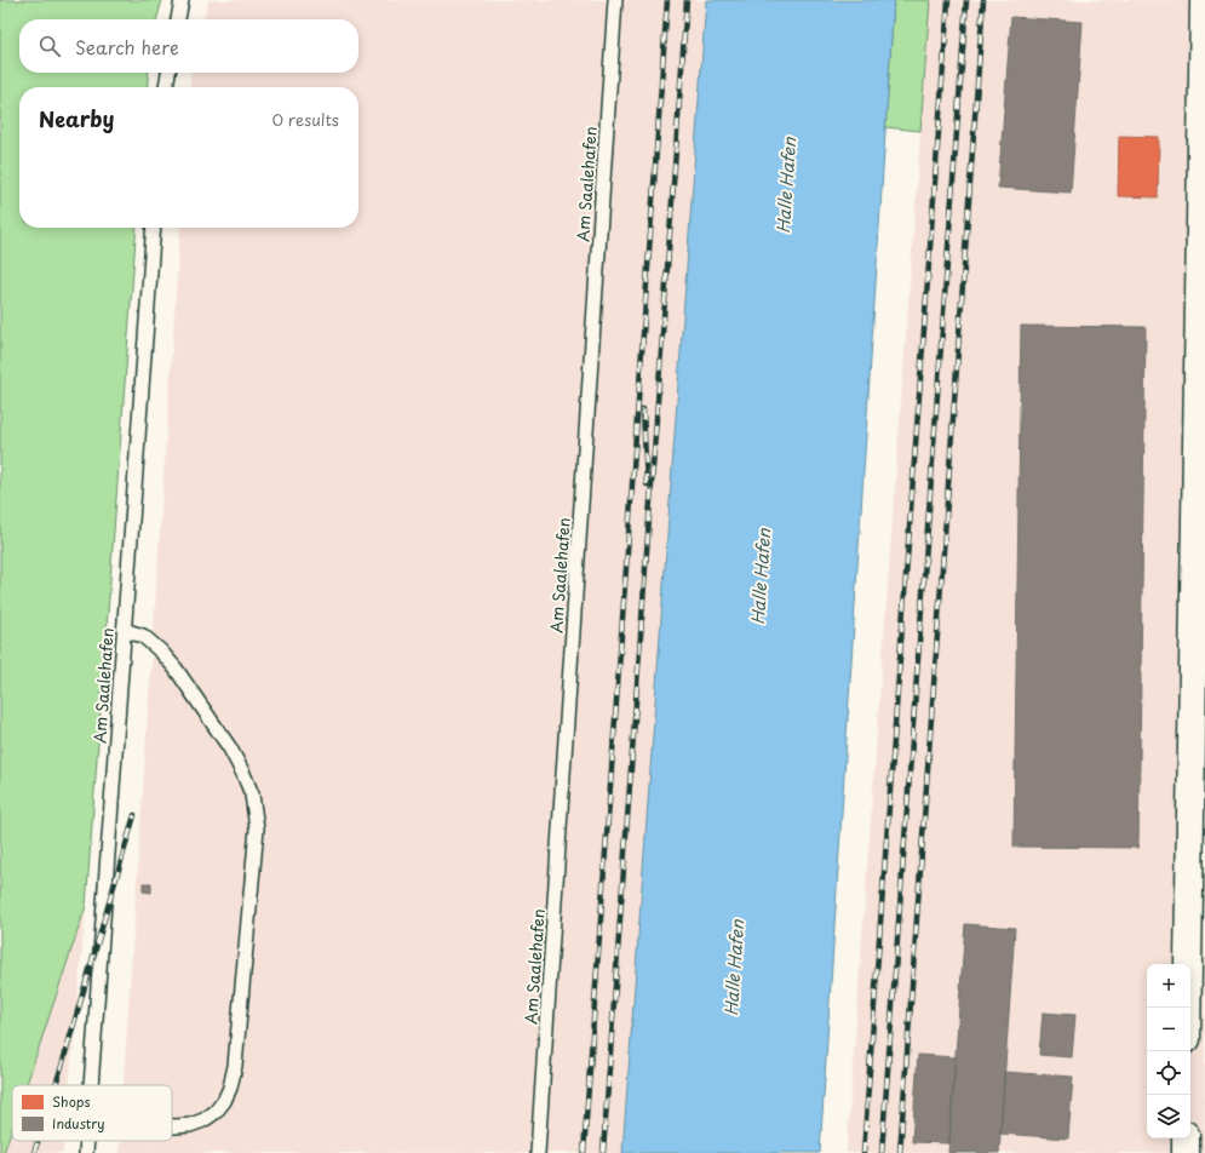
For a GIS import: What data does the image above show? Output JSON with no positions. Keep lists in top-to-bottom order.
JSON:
{
  "streets": {
    "lane": ["Am Saalehafen"]
  },
  "water": ["Halle Hafen"],
  "legend": ["Shops", "Industry"],
  "page": {
    "search": "Search here",
    "heading": ["Nearby", "0 results"],
    "map_buttons": ["+", "−"]
  }
}
